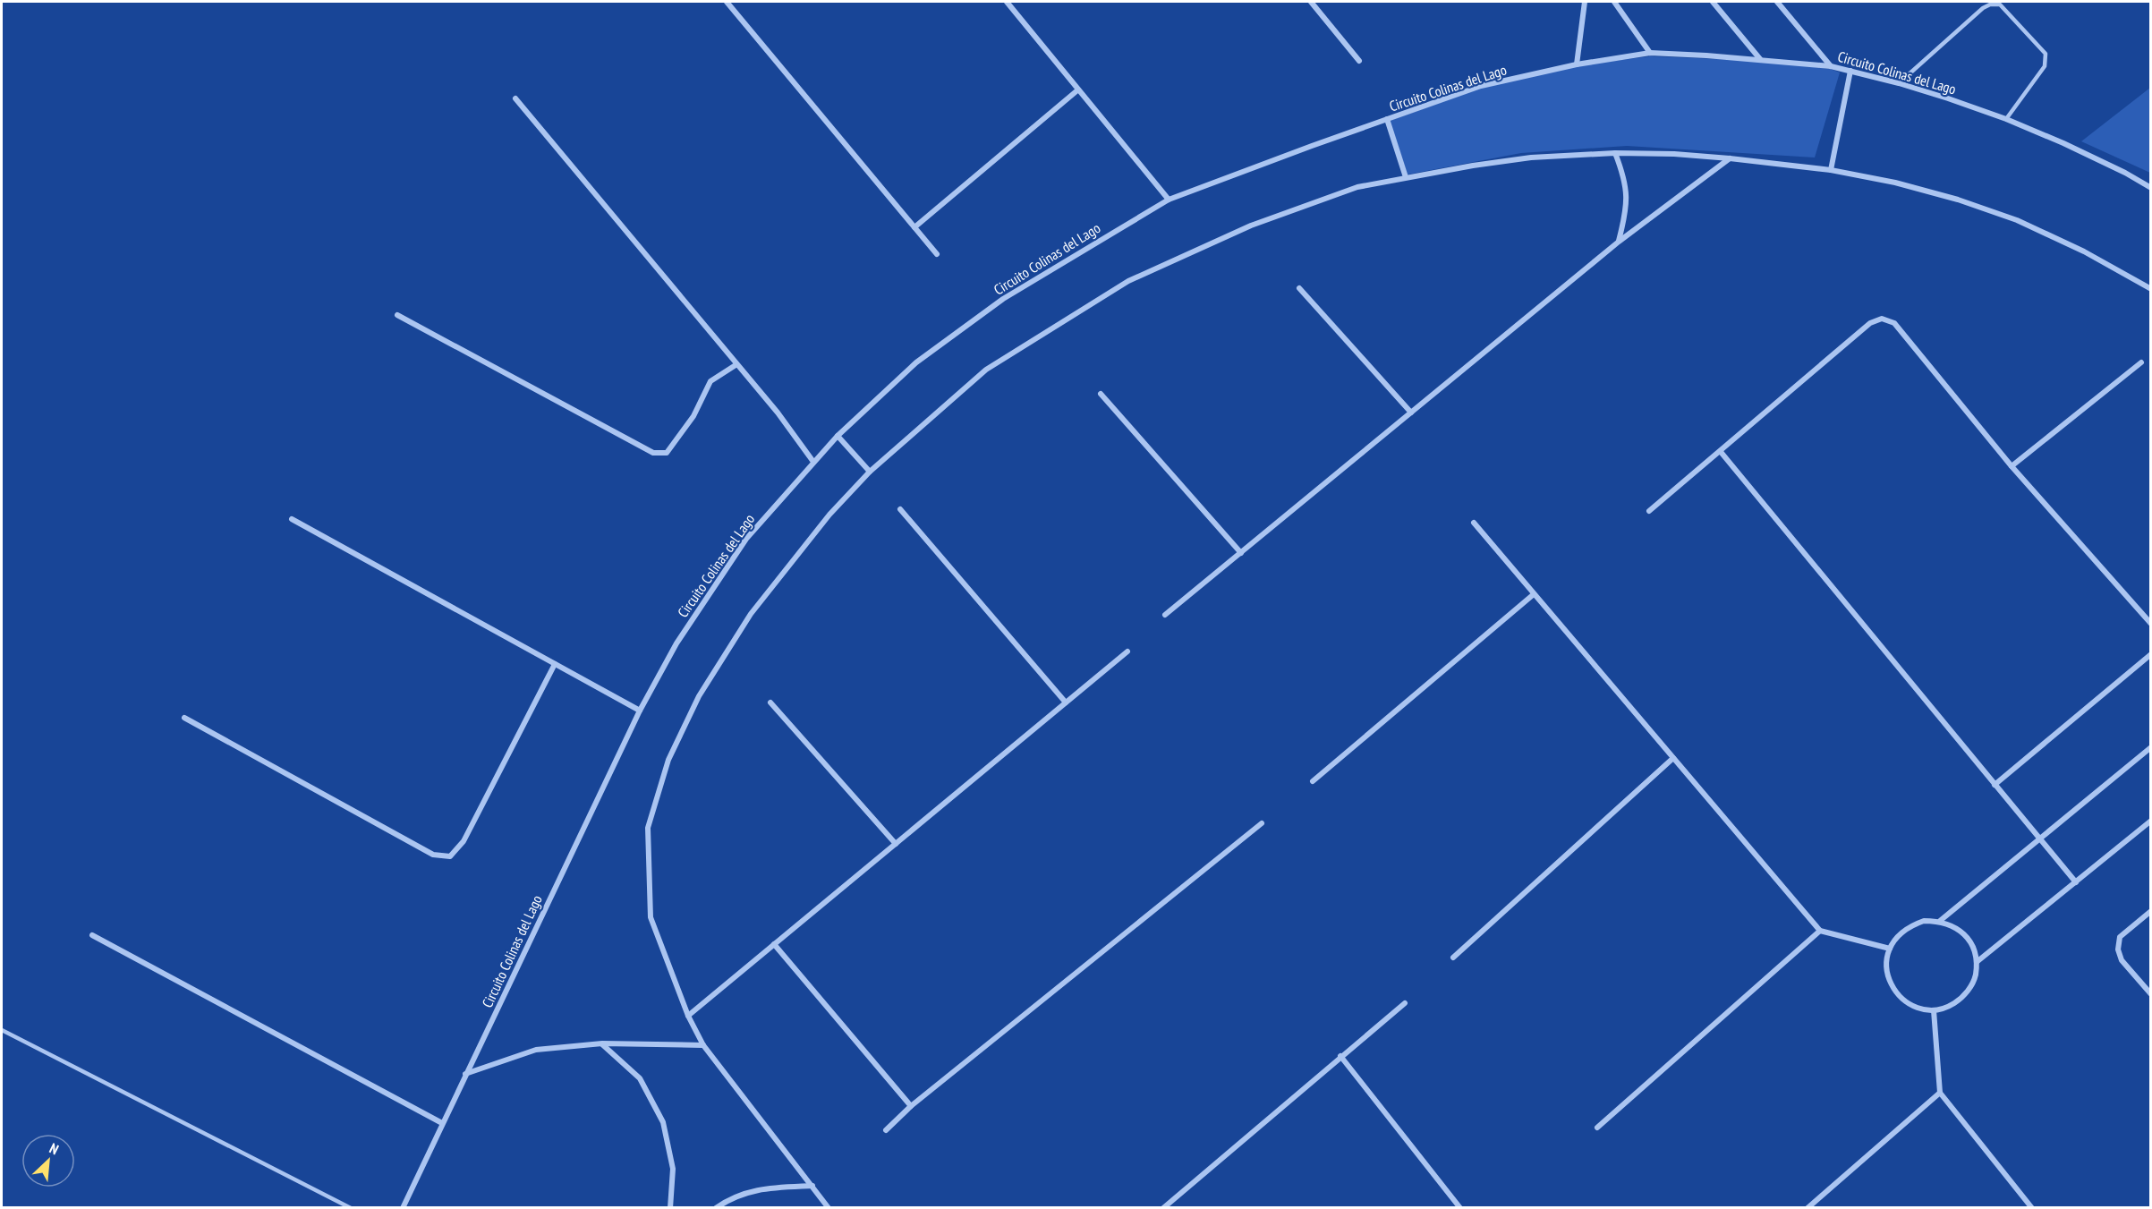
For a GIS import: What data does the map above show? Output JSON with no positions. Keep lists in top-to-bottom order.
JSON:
{
  "streets": {
    "street": ["Circuito Colinas del Lago"]
  },
  "north": "top right"
}
